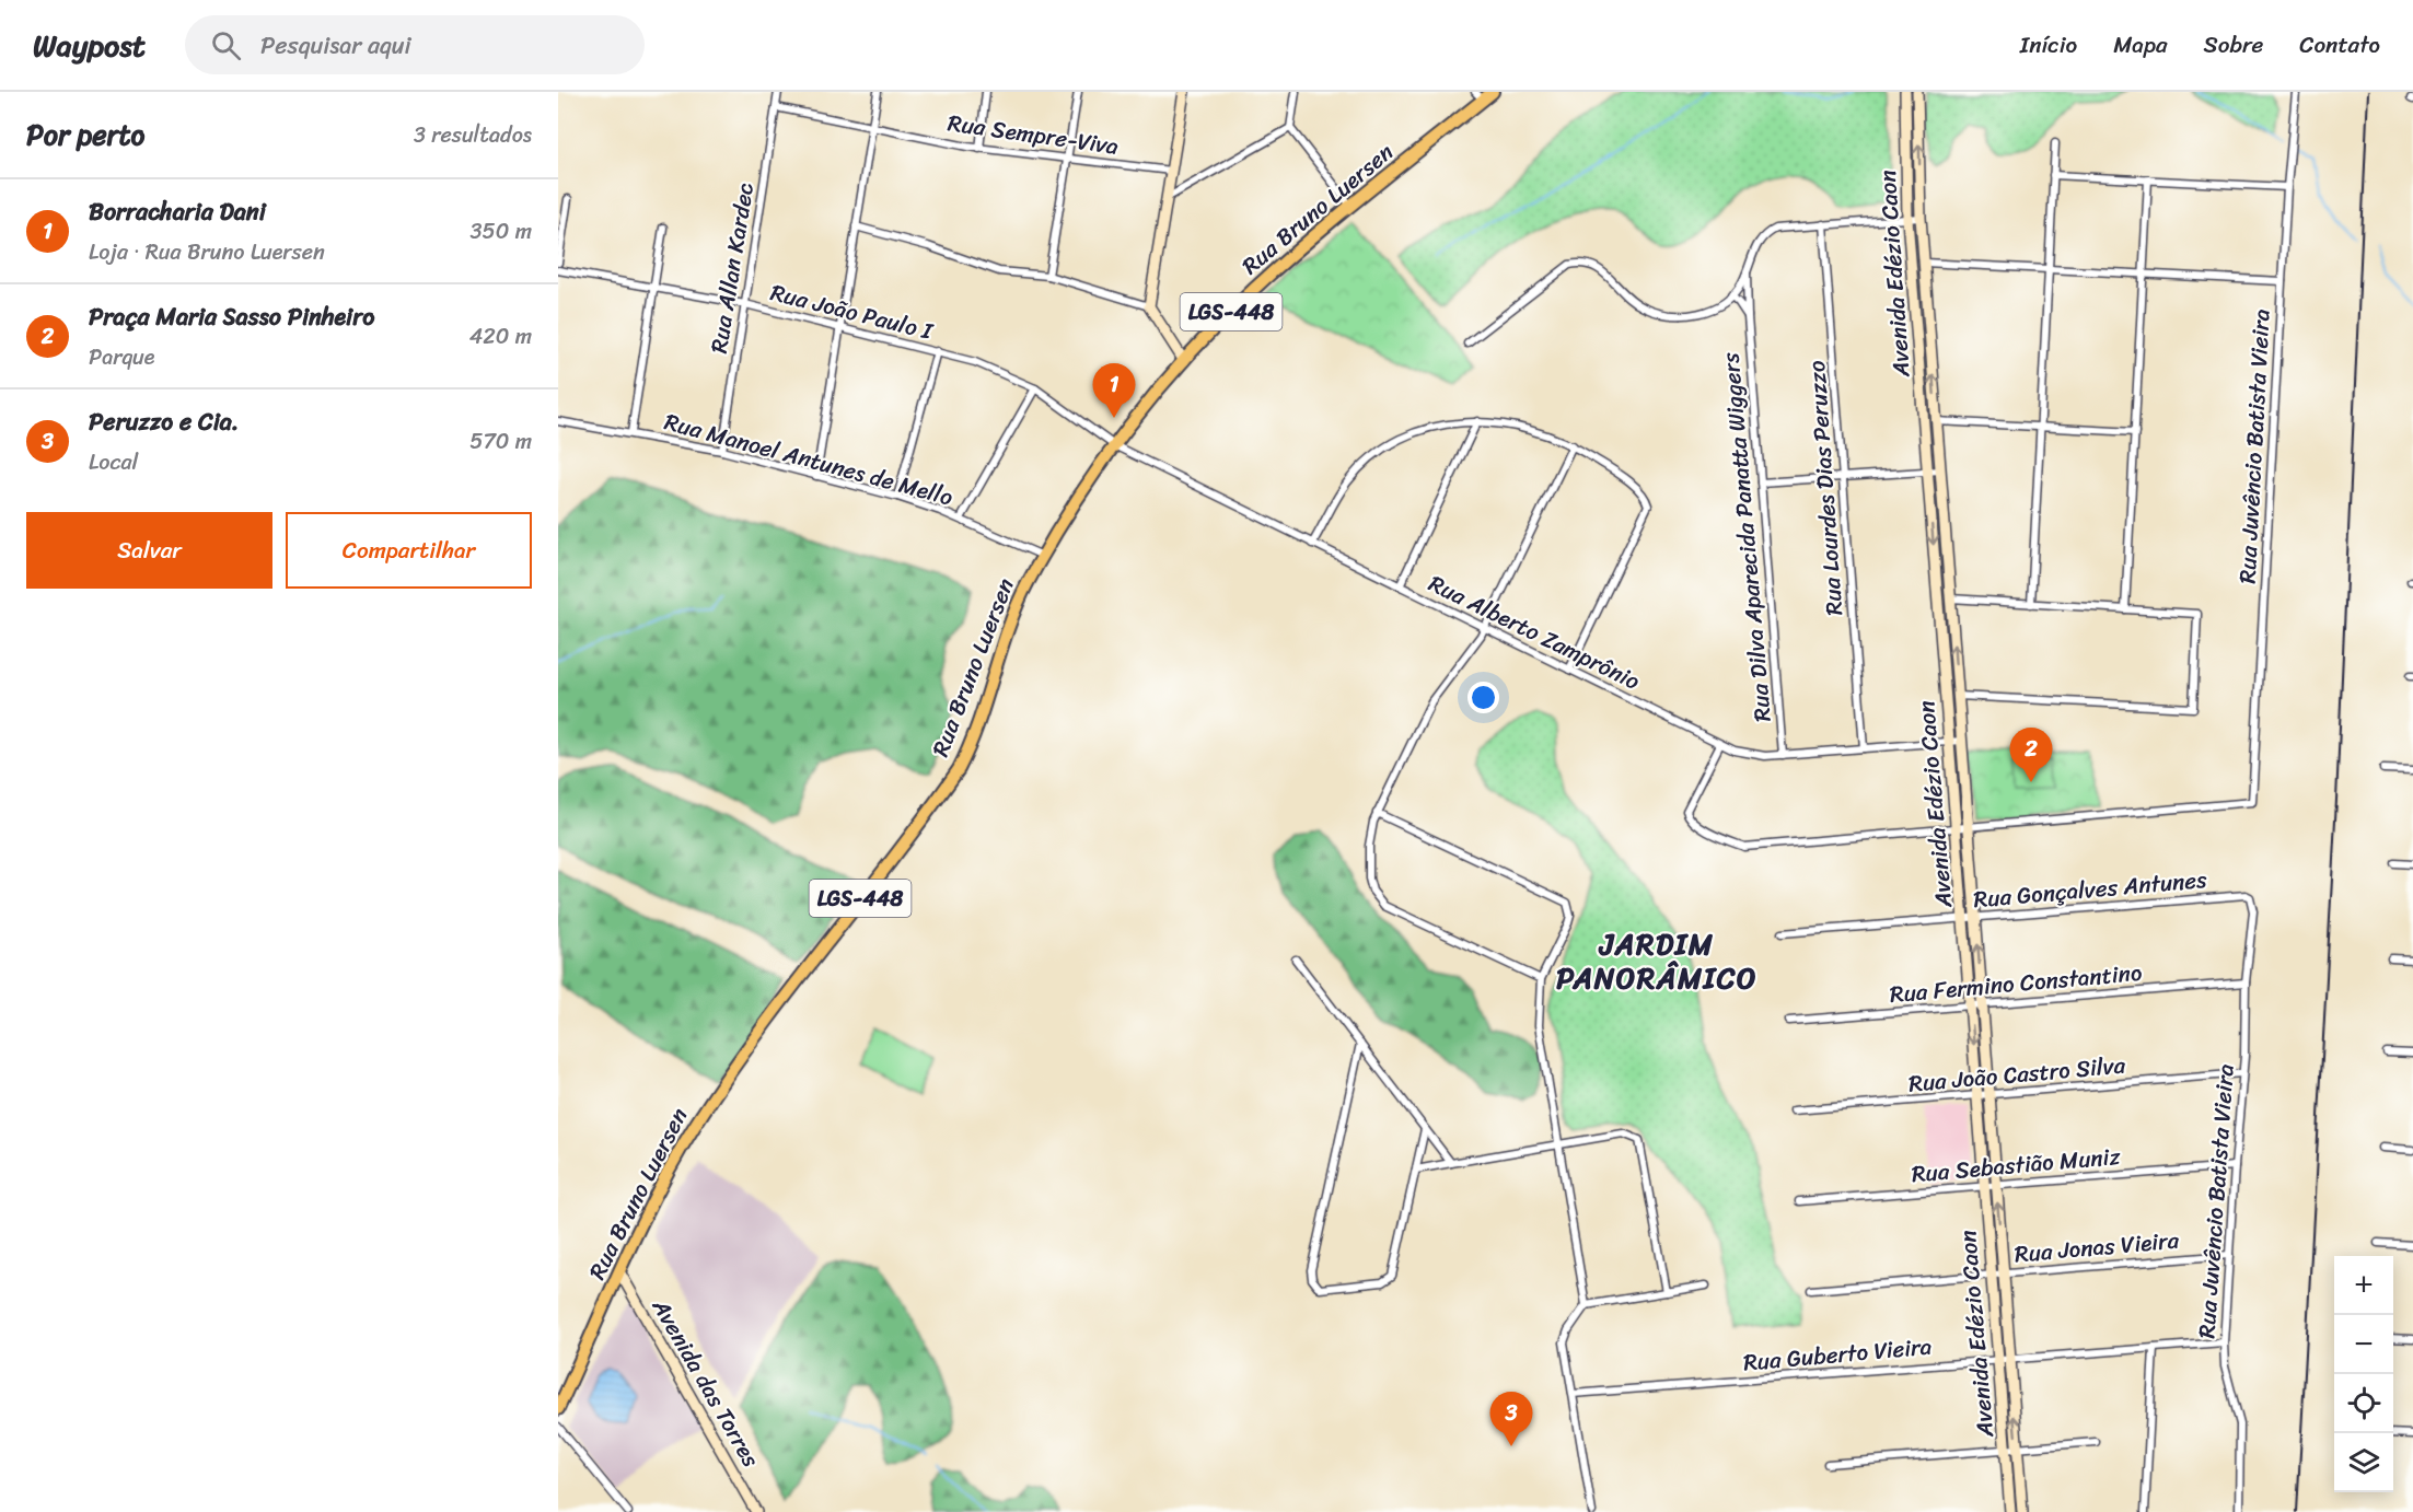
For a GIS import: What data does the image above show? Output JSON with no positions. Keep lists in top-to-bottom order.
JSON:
{
  "streets": {
    "main road": [
      "Rua Bruno Luersen",
      "Avenida Edézio Caon",
      "LGS-448",
      "Avenida das Torres"
    ],
    "street": [
      "Rua Sempre-Viva",
      "Rua Allan Kardec",
      "Rua João Paulo I",
      "Rua Juvêncio Batista Vieira",
      "Rua Manoel Antunes de Mello",
      "Rua Lourdes Dias Peruzzo",
      "Rua Dilva Aparecida Panatta Wiggers",
      "Rua Alberto Zamprônio",
      "Rua Gonçalves Antunes",
      "Rua Fermino Constantino",
      "Rua João Castro Silva",
      "Rua Sebastião Muniz",
      "Rua Jonas Vieira",
      "Rua Guberto Vieira"
    ]
  },
  "crossings": [
    ["Rua Sempre-Viva", "Rua Allan Kardec"],
    ["Rua Bruno Luersen", "Rua João Paulo I"],
    ["Rua Bruno Luersen", "Rua Manoel Antunes de Mello"],
    ["Rua Bruno Luersen", "Rua Alberto Zamprônio"],
    ["Rua Bruno Luersen", "Avenida das Torres"],
    ["Rua Allan Kardec", "Rua João Paulo I"],
    ["Rua Allan Kardec", "Rua Manoel Antunes de Mello"],
    ["Avenida Edézio Caon", "Rua Juvêncio Batista Vieira"],
    ["Avenida Edézio Caon", "Rua Alberto Zamprônio"],
    ["Avenida Edézio Caon", "Rua Gonçalves Antunes"],
    ["Avenida Edézio Caon", "Rua Fermino Constantino"],
    ["Avenida Edézio Caon", "Rua João Castro Silva"],
    ["Avenida Edézio Caon", "Rua Sebastião Muniz"],
    ["Avenida Edézio Caon", "Rua Jonas Vieira"],
    ["Avenida Edézio Caon", "Rua Guberto Vieira"],
    ["Rua João Paulo I", "Rua Alberto Zamprônio"],
    ["Rua Juvêncio Batista Vieira", "Rua Gonçalves Antunes"],
    ["Rua Juvêncio Batista Vieira", "Rua Fermino Constantino"],
    ["Rua Juvêncio Batista Vieira", "Rua João Castro Silva"],
    ["Rua Juvêncio Batista Vieira", "Rua Sebastião Muniz"],
    ["Rua Juvêncio Batista Vieira", "Rua Jonas Vieira"],
    ["Rua Juvêncio Batista Vieira", "Rua Guberto Vieira"],
    ["Rua Lourdes Dias Peruzzo", "Rua Alberto Zamprônio"],
    ["Rua Dilva Aparecida Panatta Wiggers", "Rua Alberto Zamprônio"]
  ],
  "districts": ["JARDIM PANORÂMICO"],
  "page": {
    "header": "Waypost",
    "search": "Pesquisar aqui",
    "nav": [
      "Início",
      "Mapa",
      "Sobre",
      "Contato"
    ],
    "heading": ["Por perto", "3 resultados"],
    "list": [
      {
        "mark": "1",
        "name": "Borracharia Dani",
        "note": "Loja · Rua Bruno Luersen",
        "value": "350 m"
      },
      {
        "mark": "2",
        "name": "Praça Maria Sasso Pinheiro",
        "note": "Parque",
        "value": "420 m"
      },
      {
        "mark": "3",
        "name": "Peruzzo e Cia.",
        "note": "Local",
        "value": "570 m"
      }
    ],
    "pins": ["1", "2", "3"],
    "buttons": ["Salvar", "Compartilhar"],
    "map_buttons": ["+", "−"]
  }
}
